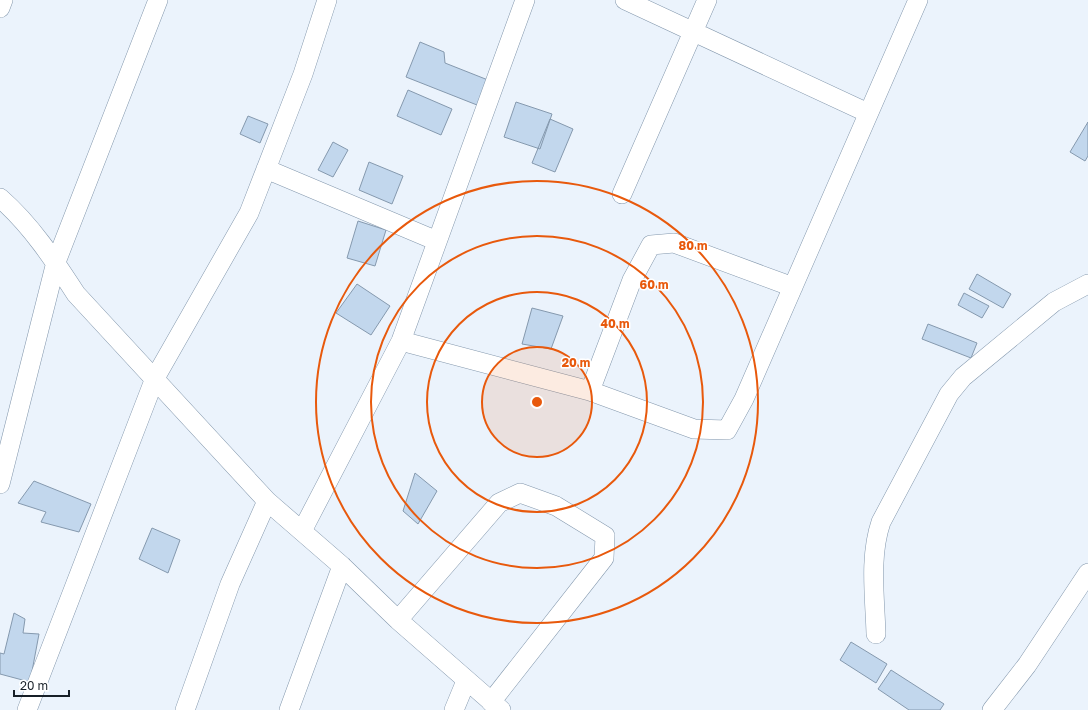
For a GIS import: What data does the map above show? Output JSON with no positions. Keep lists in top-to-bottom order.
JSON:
{
  "scale_bar": "20 m",
  "rings": [
    "80 m",
    "60 m",
    "40 m",
    "20 m"
  ]
}
